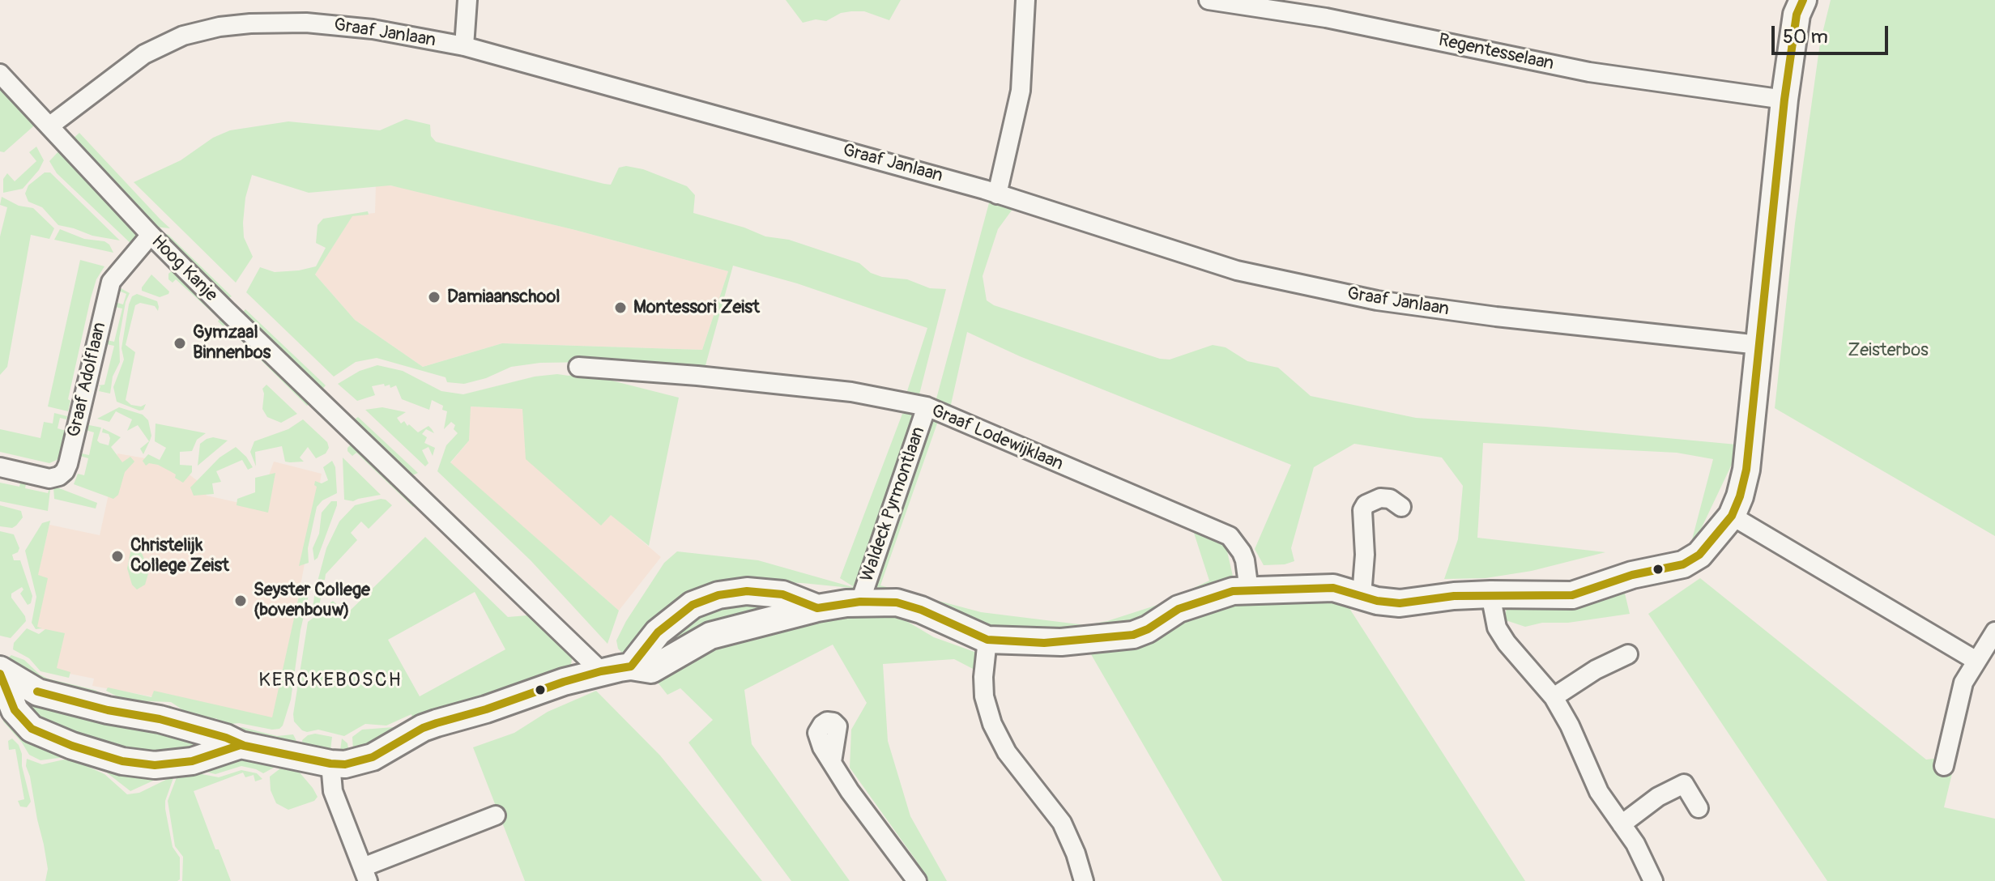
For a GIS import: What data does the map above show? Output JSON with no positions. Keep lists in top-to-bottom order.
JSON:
{
  "streets": {
    "street": [
      "Graaf Janlaan",
      "Regentesselaan",
      "Hoog Kanje",
      "Graaf Adolflaan",
      "Graaf Lodewijklaan",
      "Waldeck Pyrmontlaan"
    ]
  },
  "crossings": [
    ["Graaf Janlaan", "Hoog Kanje"],
    ["Hoog Kanje", "Graaf Adolflaan"],
    ["Graaf Lodewijklaan", "Waldeck Pyrmontlaan"]
  ],
  "districts": ["KERCKEBOSCH"],
  "parks": ["Zeisterbos"],
  "places": [
    "Damiaanschool",
    "Montessori Zeist",
    "Gymzaal Binnenbos",
    "Christelijk College Zeist",
    "Seyster College (bovenbouw)"
  ],
  "scale_bar": "50 m"
}
